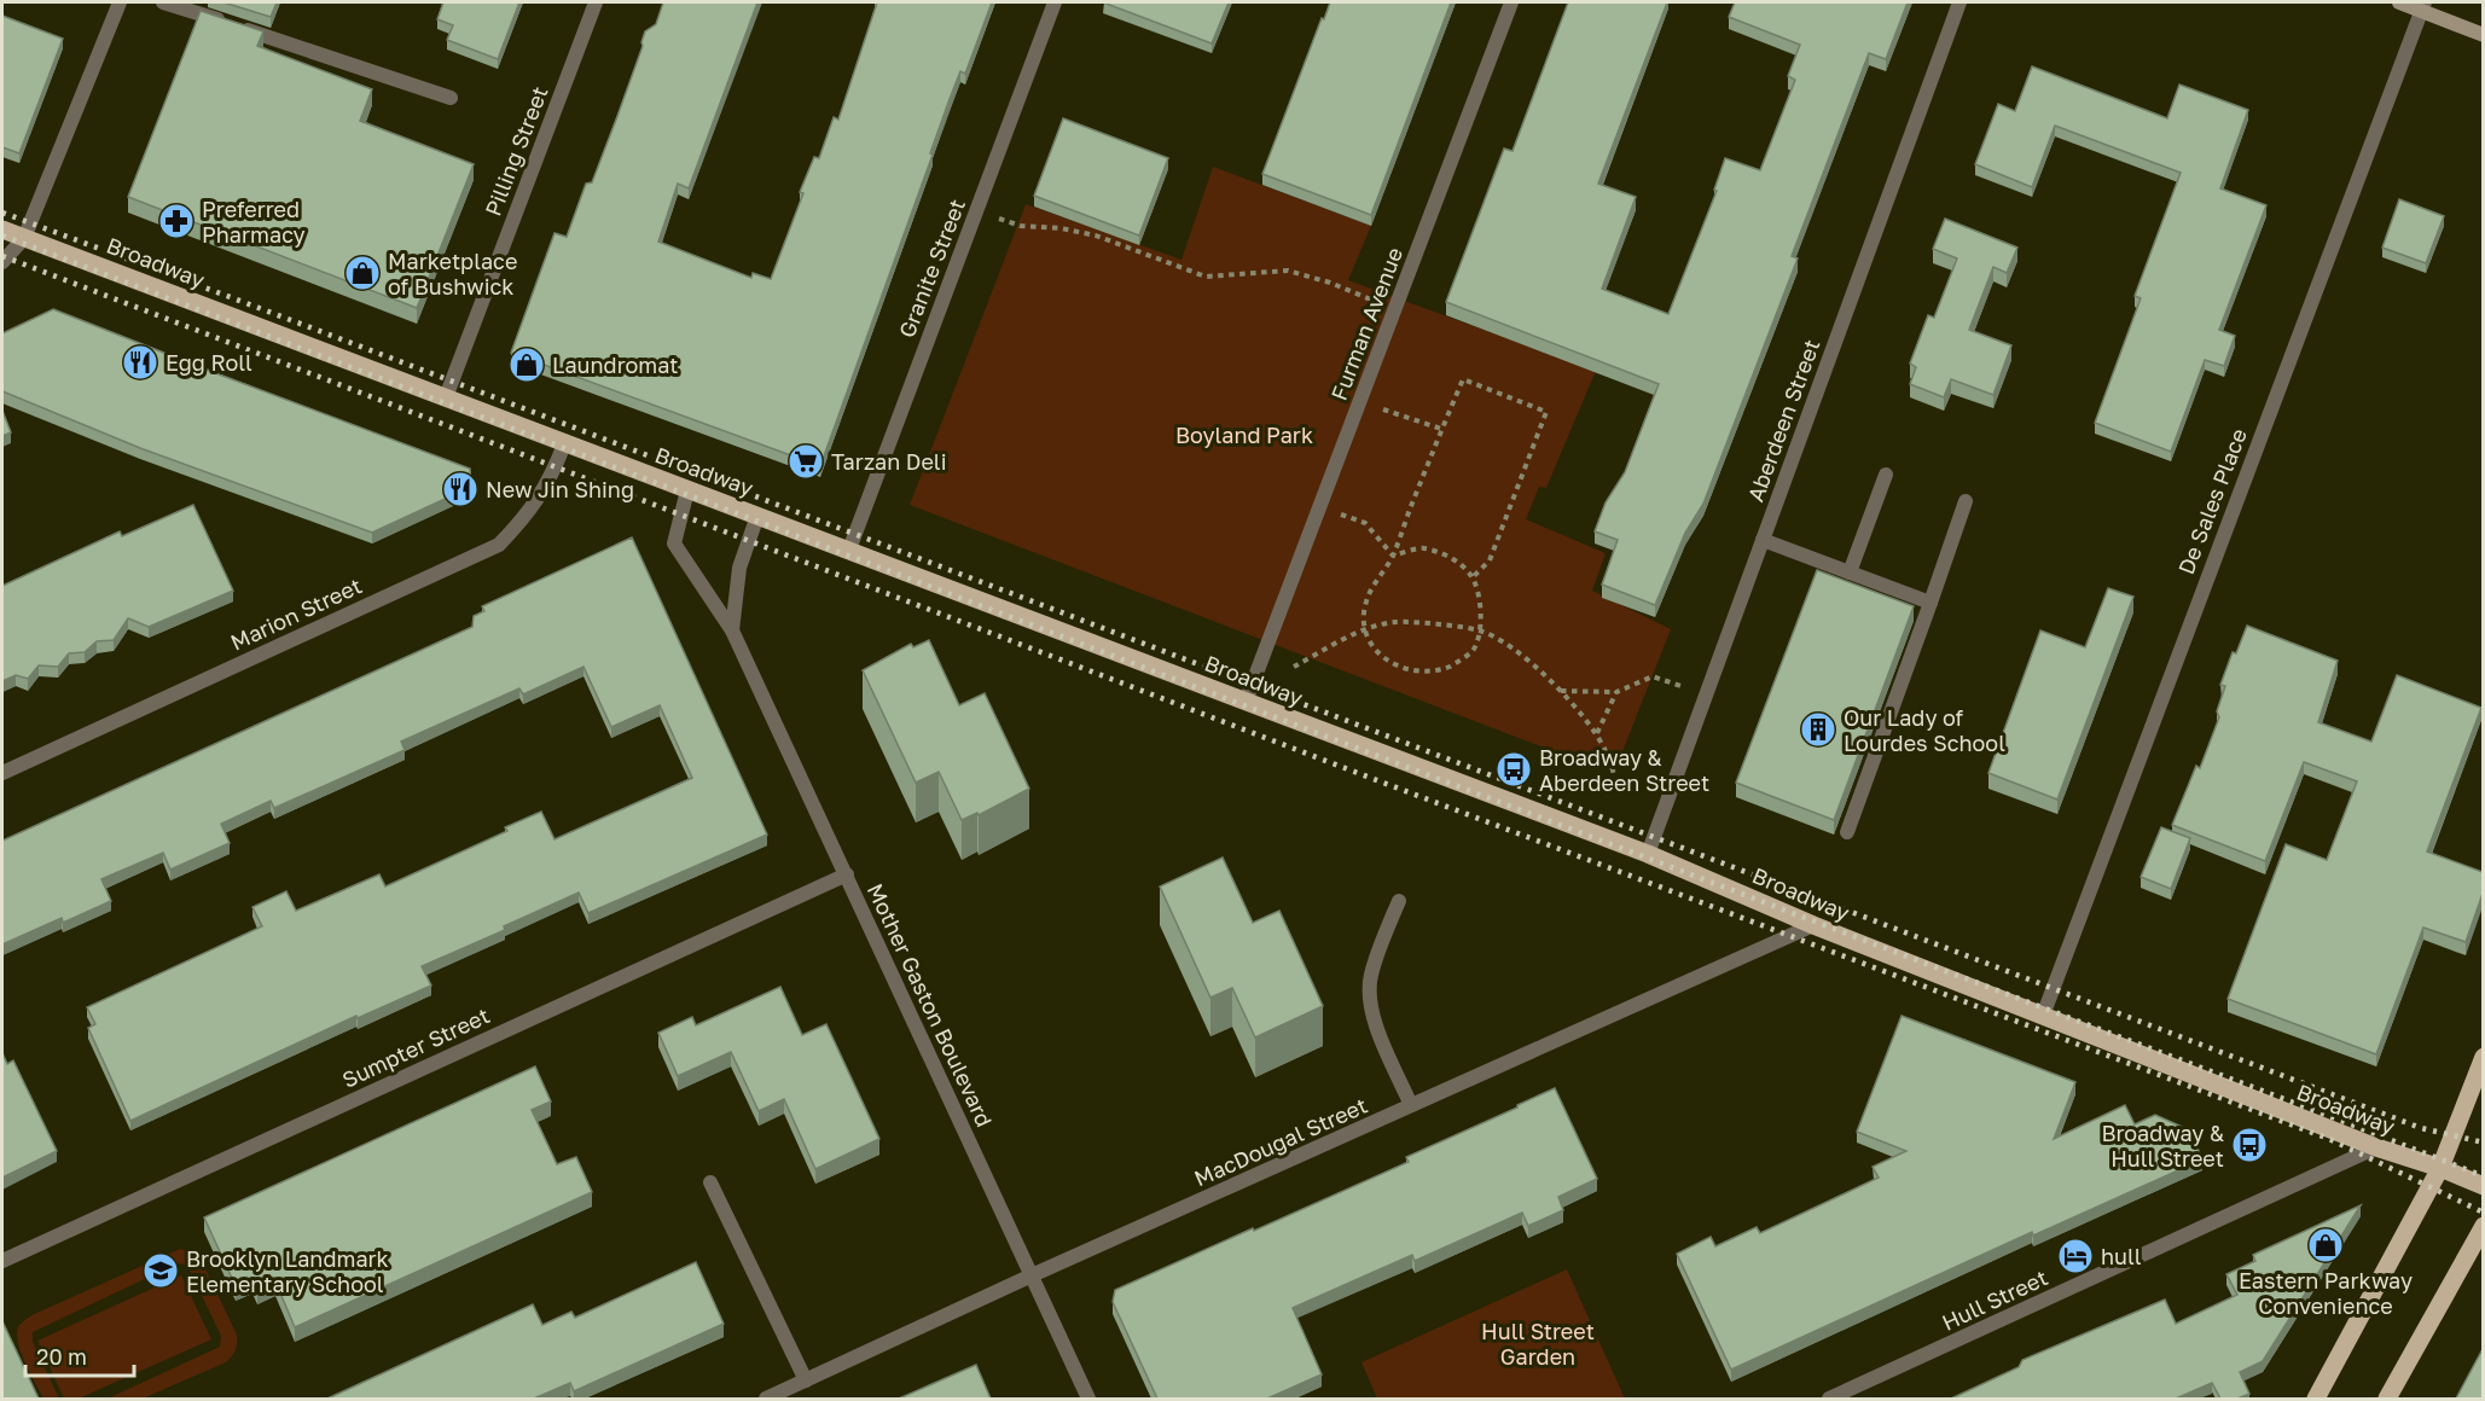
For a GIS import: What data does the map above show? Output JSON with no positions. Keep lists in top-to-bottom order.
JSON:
{
  "streets": {
    "main road": ["Broadway"],
    "street": [
      "Pilling Street",
      "Granite Street",
      "Furman Avenue",
      "Aberdeen Street",
      "De Sales Place",
      "Marion Street",
      "Mother Gaston Boulevard",
      "Sumpter Street",
      "MacDougal Street",
      "Hull Street"
    ]
  },
  "crossings": [
    ["Pilling Street", "Broadway"],
    ["Broadway", "Granite Street"],
    ["Broadway", "Furman Avenue"],
    ["Broadway", "Aberdeen Street"],
    ["Broadway", "De Sales Place"],
    ["Broadway", "Marion Street"],
    ["Broadway", "Mother Gaston Boulevard"],
    ["Broadway", "MacDougal Street"],
    ["Broadway", "Hull Street"],
    ["Mother Gaston Boulevard", "Sumpter Street"],
    ["Mother Gaston Boulevard", "MacDougal Street"]
  ],
  "parks": ["Boyland Park", "Hull Street Garden"],
  "places": {
    "pharmacy": ["Preferred Pharmacy"],
    "shop": ["Marketplace of Bushwick", "Laundromat", "Eastern Parkway Convenience"],
    "restaurant": ["Egg Roll", "New Jin Shing"],
    "supermarket": ["Tarzan Deli"],
    "building": ["Our Lady of Lourdes School"],
    "bus stop": ["Broadway & Aberdeen Street", "Broadway & Hull Street"],
    "hotel": ["hull"],
    "school or university": ["Brooklyn Landmark Elementary School"]
  },
  "scale_bar": "20 m"
}
